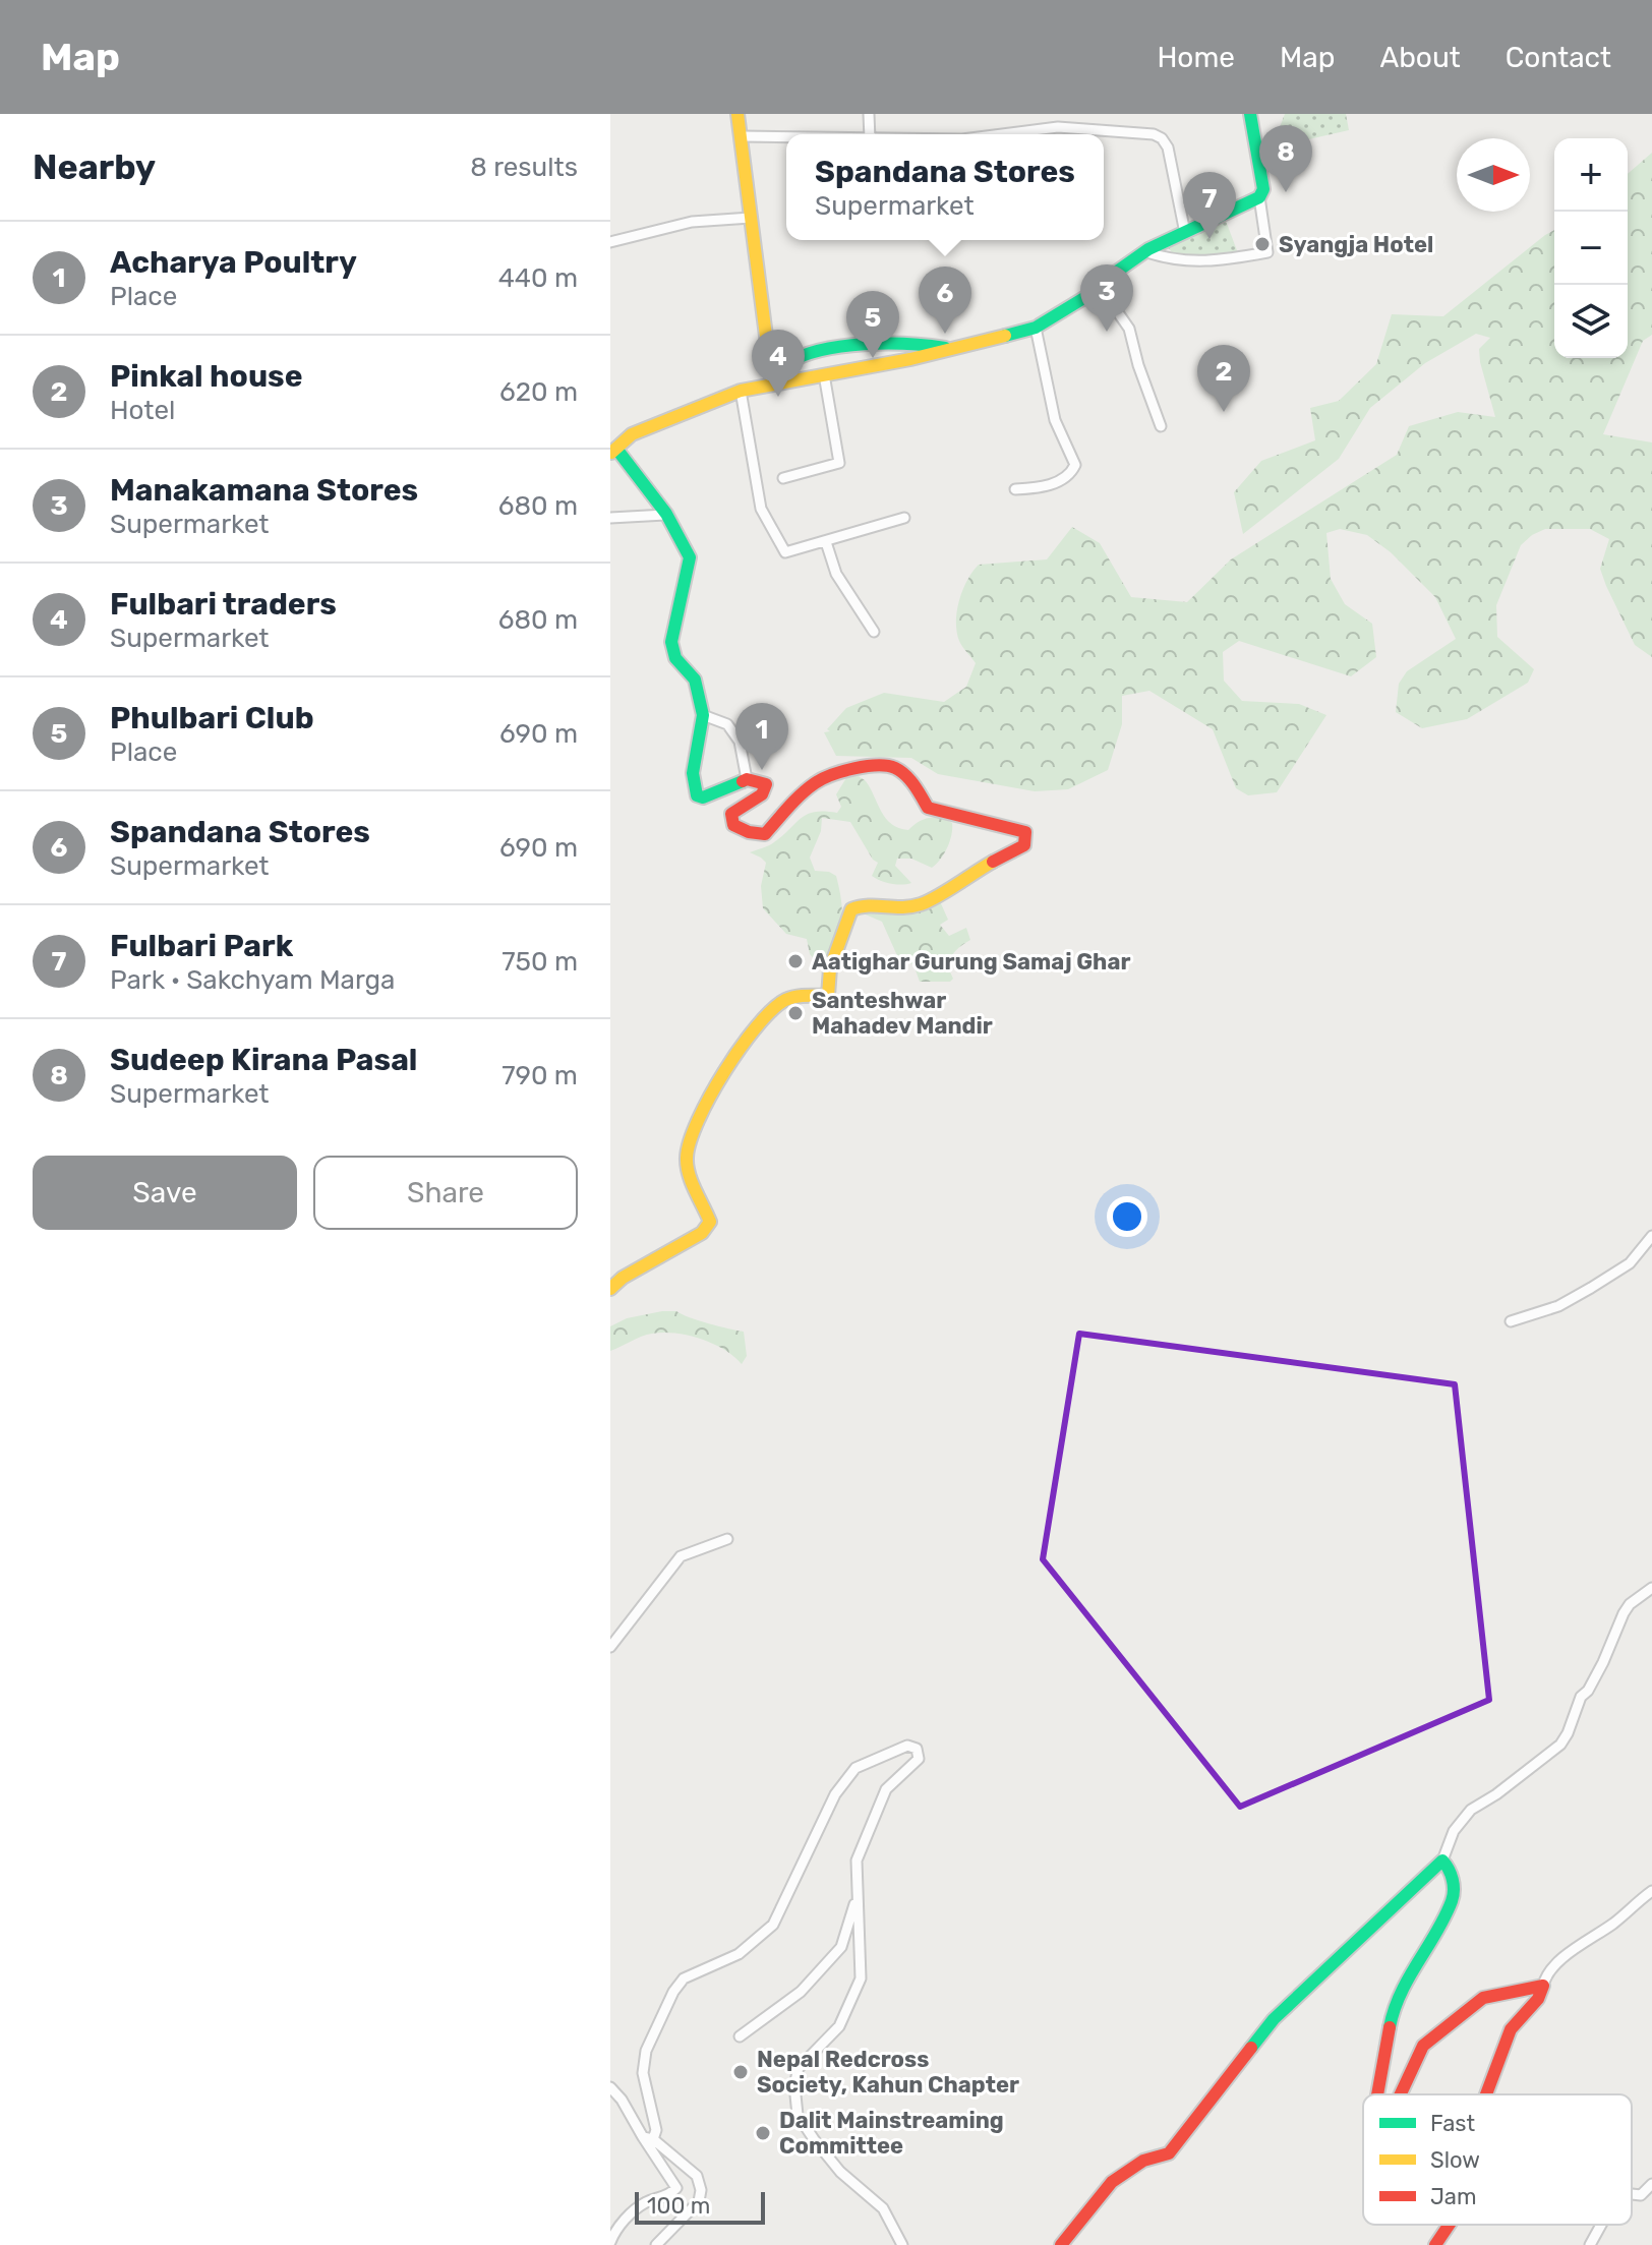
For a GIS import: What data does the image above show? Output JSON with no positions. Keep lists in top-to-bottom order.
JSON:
{
  "places": [
    "Syangja Hotel",
    "Aatighar Gurung Samaj Ghar",
    "Santeshwar Mahadev Mandir",
    "Nepal Redcross Society, Kahun Chapter",
    "Dalit Mainstreaming Committee"
  ],
  "legend": ["Fast", "Slow", "Jam"],
  "scale_bar": "100 m",
  "north": "right",
  "page": {
    "header": "Map",
    "nav": [
      "Home",
      "Map",
      "About",
      "Contact"
    ],
    "heading": ["Nearby", "8 results"],
    "pins": [
      "8",
      "7",
      "3",
      "6",
      "5",
      "4",
      "2",
      "1"
    ],
    "popup": ["Spandana Stores", "Supermarket"],
    "map_buttons": ["+", "−"],
    "list": [
      {
        "mark": "1",
        "name": "Acharya Poultry",
        "note": "Place",
        "value": "440 m"
      },
      {
        "mark": "2",
        "name": "Pinkal house",
        "note": "Hotel",
        "value": "620 m"
      },
      {
        "mark": "3",
        "name": "Manakamana Stores",
        "note": "Supermarket",
        "value": "680 m"
      },
      {
        "mark": "4",
        "name": "Fulbari traders",
        "note": "Supermarket",
        "value": "680 m"
      },
      {
        "mark": "5",
        "name": "Phulbari Club",
        "note": "Place",
        "value": "690 m"
      },
      {
        "mark": "6",
        "name": "Spandana Stores",
        "note": "Supermarket",
        "value": "690 m"
      },
      {
        "mark": "7",
        "name": "Fulbari Park",
        "note": "Park · Sakchyam Marga",
        "value": "750 m"
      },
      {
        "mark": "8",
        "name": "Sudeep Kirana Pasal",
        "note": "Supermarket",
        "value": "790 m"
      }
    ],
    "buttons": ["Save", "Share"],
    "scale": "100 m"
  }
}
